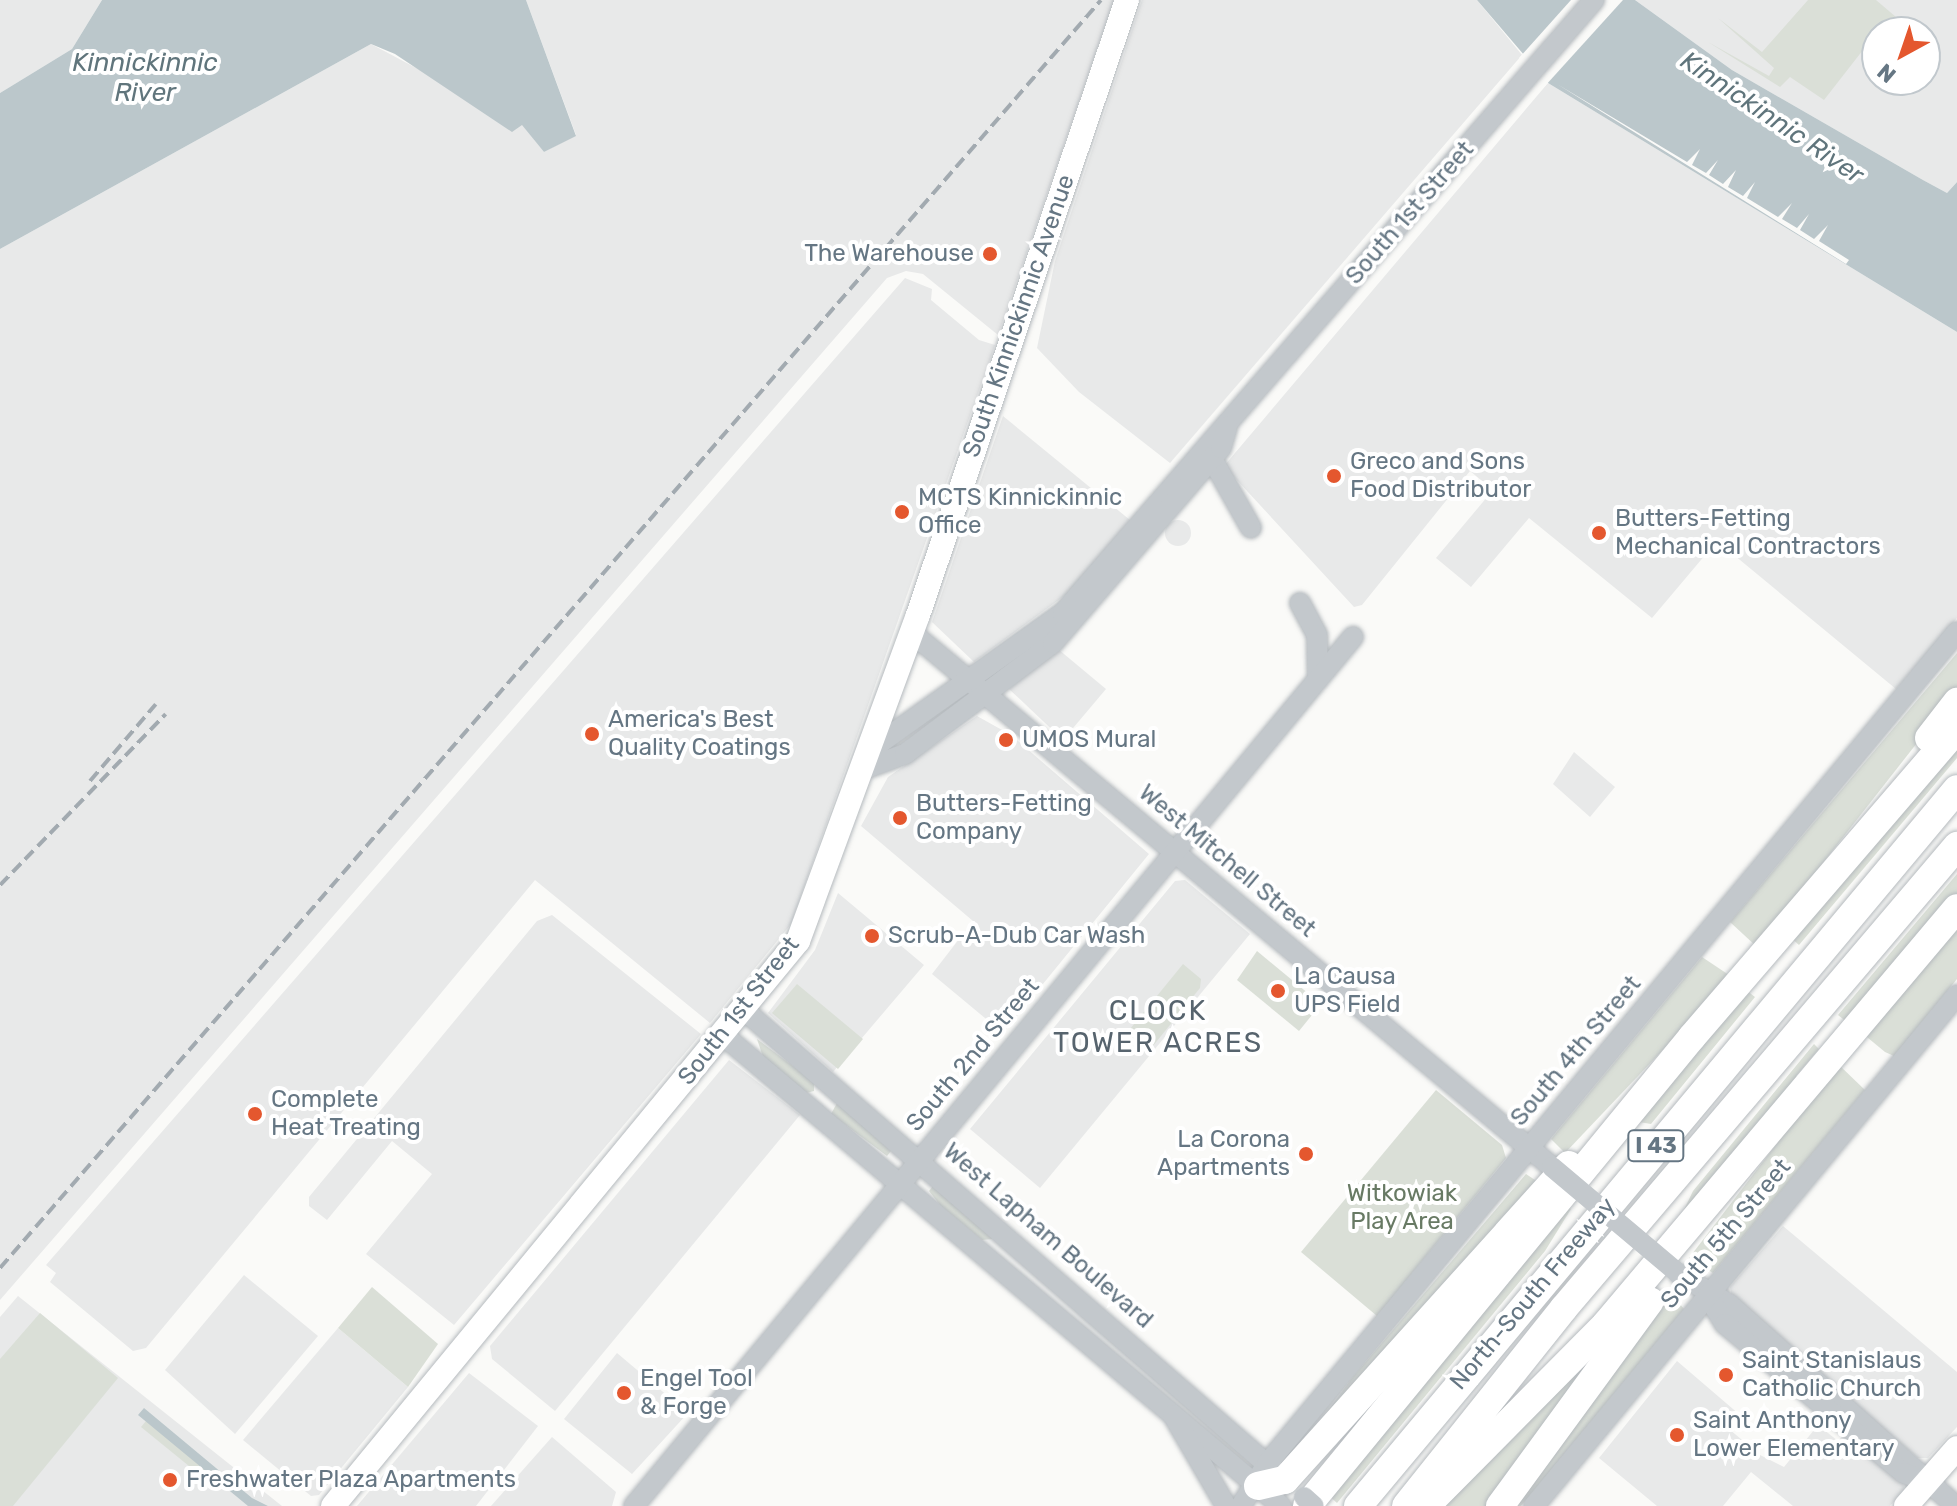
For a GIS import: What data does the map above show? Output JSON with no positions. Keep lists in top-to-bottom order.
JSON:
{
  "streets": {
    "highway": ["I 43", "North-South Freeway"],
    "main road": ["South 1st Street", "South Kinnickinnic Avenue"],
    "street": [
      "West Mitchell Street",
      "South 4th Street",
      "South 2nd Street",
      "South 5th Street",
      "West Lapham Boulevard"
    ]
  },
  "crossings": [
    ["South 1st Street", "South Kinnickinnic Avenue"],
    ["South 1st Street", "West Mitchell Street"],
    ["South 1st Street", "West Lapham Boulevard"],
    ["South Kinnickinnic Avenue", "West Mitchell Street"],
    ["West Mitchell Street", "South 4th Street"],
    ["West Mitchell Street", "South 2nd Street"],
    ["West Mitchell Street", "South 5th Street"],
    ["South 4th Street", "West Lapham Boulevard"],
    ["South 2nd Street", "West Lapham Boulevard"]
  ],
  "districts": ["CLOCK TOWER ACRES"],
  "water": ["Kinnickinnic River"],
  "parks": ["Witkowiak Play Area"],
  "places": [
    "The Warehouse",
    "Greco and Sons Food Distributor",
    "MCTS Kinnickinnic Office",
    "Butters-Fetting Mechanical Contractors",
    "America's Best Quality Coatings",
    "UMOS Mural",
    "Butters-Fetting Company",
    "Scrub-A-Dub Car Wash",
    "La Causa UPS Field",
    "Complete Heat Treating",
    "La Corona Apartments",
    "Saint Stanislaus Catholic Church",
    "Engel Tool & Forge",
    "Saint Anthony Lower Elementary",
    "Freshwater Plaza Apartments"
  ],
  "north": "bottom left"
}
